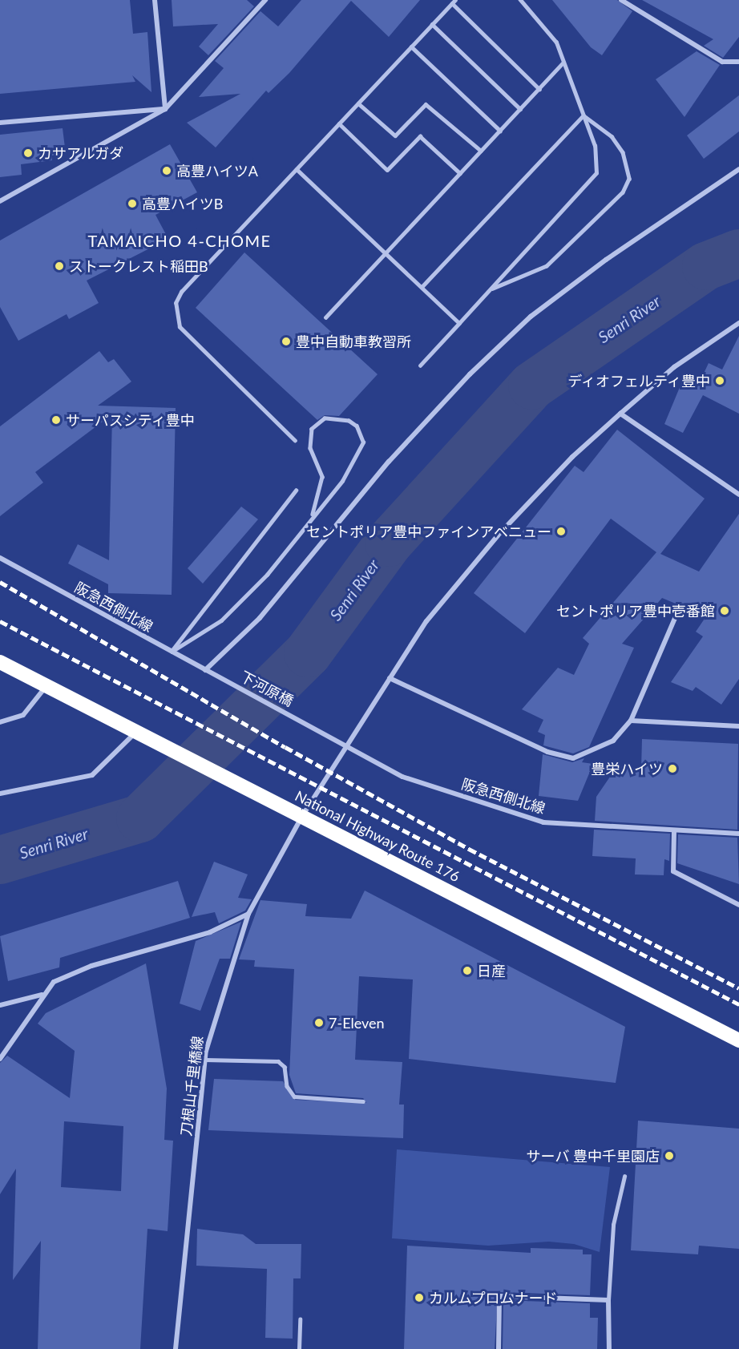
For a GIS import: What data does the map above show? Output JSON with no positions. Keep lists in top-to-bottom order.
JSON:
{
  "streets": {
    "highway": ["National Highway Route 176"],
    "street": ["阪急西側北線", "下河原橋", "刀根山千里橋線"]
  },
  "crossings": [
    ["阪急西側北線", "下河原橋"],
    ["阪急西側北線", "刀根山千里橋線"],
    ["National Highway Route 176", "刀根山千里橋線"]
  ],
  "districts": ["TAMAICHO 4-CHOME"],
  "water": ["Senri River"],
  "places": [
    "カサアルガダ",
    "高豊ハイツA",
    "高豊ハイツB",
    "ストークレスト稲田B",
    "豊中自動車教習所",
    "ディオフェルティ豊中",
    "サーパスシティ豊中",
    "セントポリア豊中ファインアベニュー",
    "セントポリア豊中壱番館",
    "豊栄ハイツ",
    "日産",
    "7-Eleven",
    "サーバ 豊中千里園店",
    "カルムプロムナード"
  ]
}
